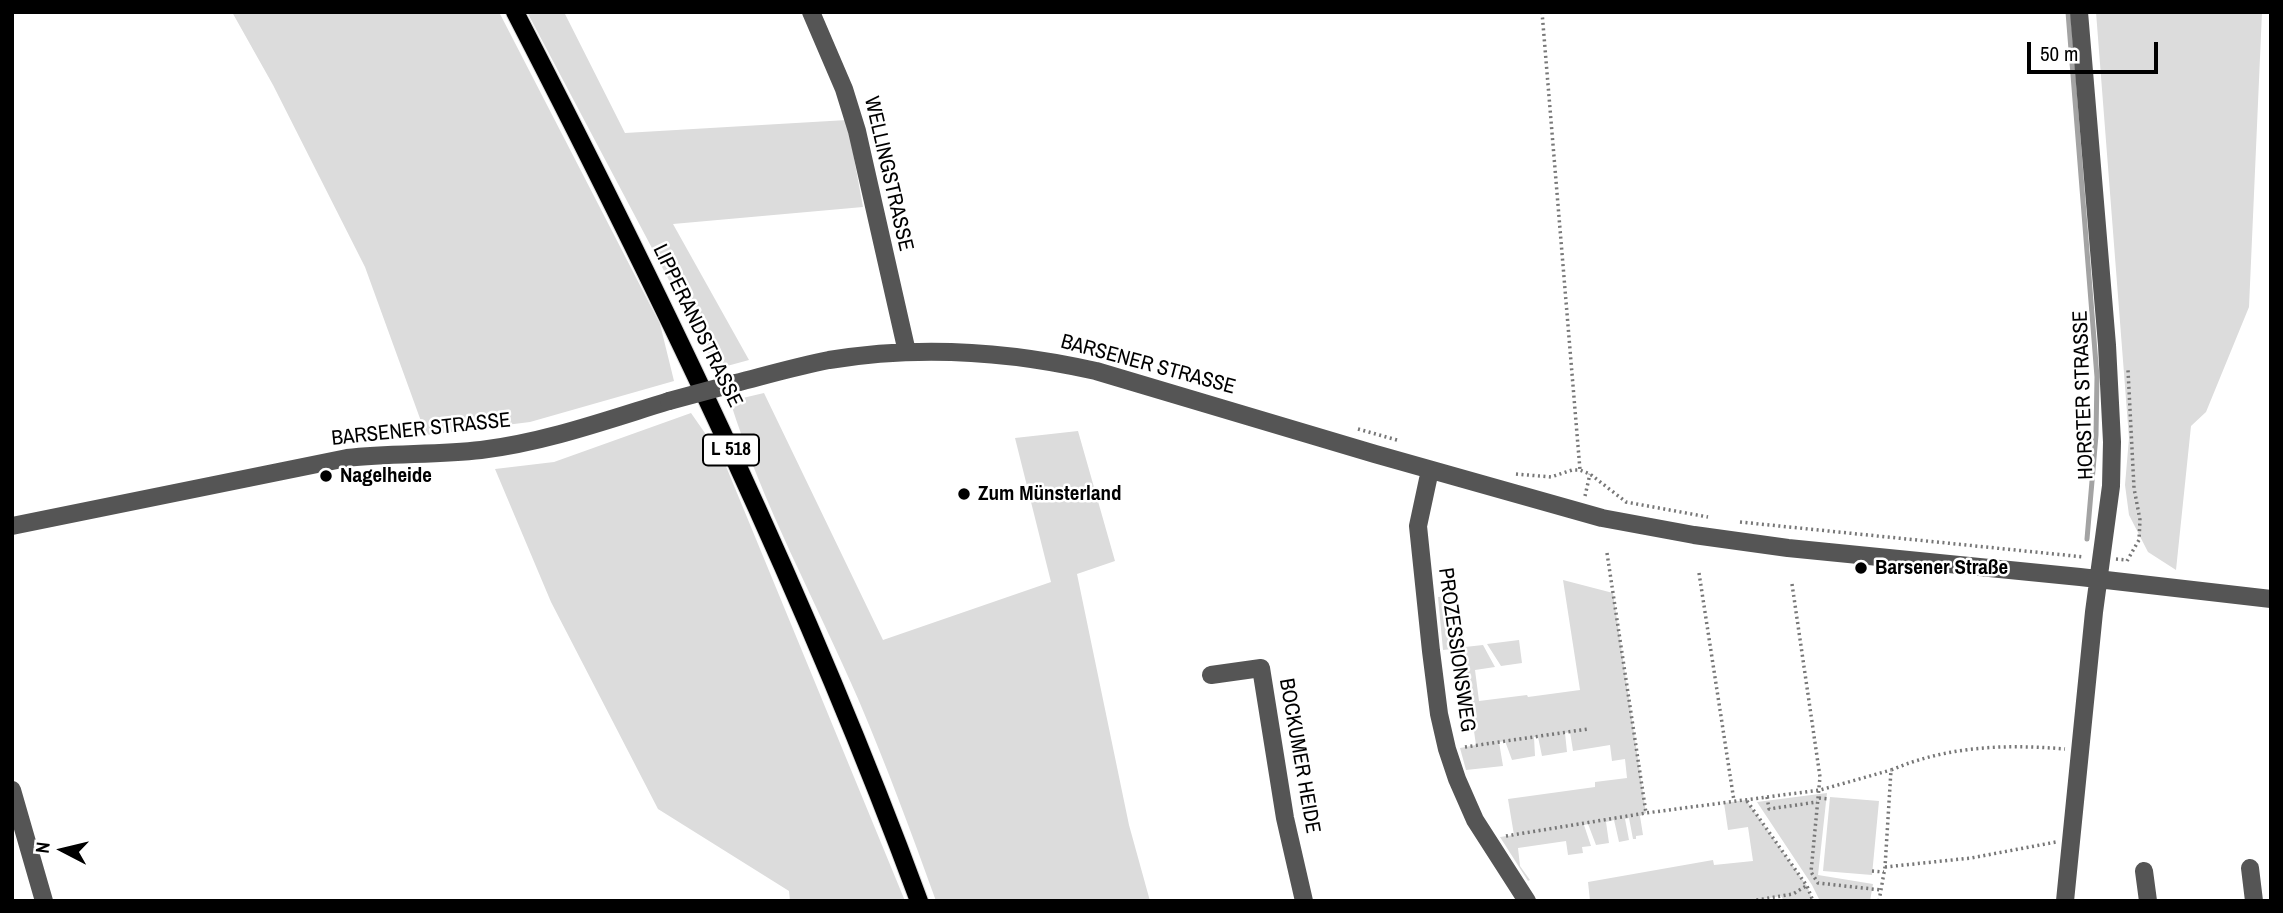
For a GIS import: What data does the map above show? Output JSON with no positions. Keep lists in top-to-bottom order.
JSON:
{
  "streets": {
    "main road": ["LIPPERANDSTRASSE", "L 518"],
    "street": [
      "WELLINGSTRASSE",
      "BARSENER STRASSE",
      "HORSTER STRASSE",
      "PROZESSIONSWEG",
      "BOCKUMER HEIDE"
    ]
  },
  "crossings": [
    ["WELLINGSTRASSE", "BARSENER STRASSE"],
    ["BARSENER STRASSE", "HORSTER STRASSE"],
    ["BARSENER STRASSE", "PROZESSIONSWEG"]
  ],
  "places": ["Nagelheide", "Zum Münsterland", "Barsener Straße"],
  "scale_bar": "50 m",
  "north": "left"
}
